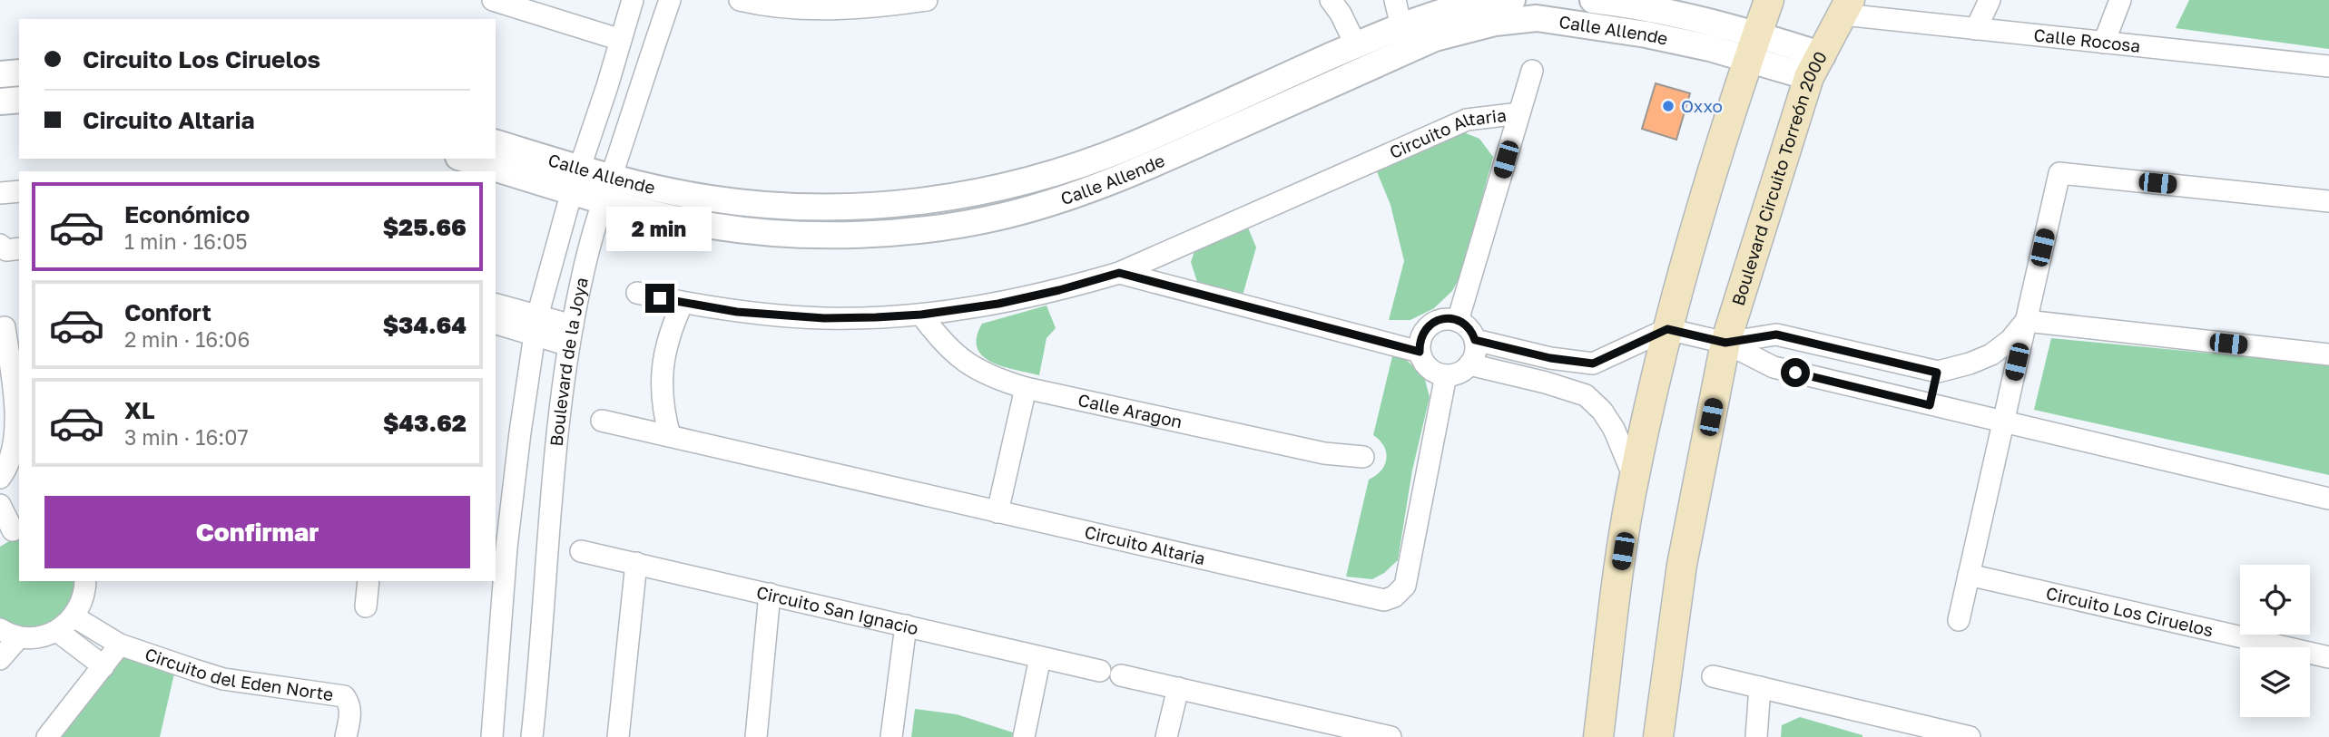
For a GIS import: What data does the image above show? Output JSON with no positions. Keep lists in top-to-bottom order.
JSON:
{
  "streets": {
    "main road": ["Boulevard Circuito Torreón 2000"],
    "street": [
      "Calle Allende",
      "Calle Rocosa",
      "Circuito Altaria",
      "Boulevard de la Joya",
      "Calle Aragon",
      "Circuito San Ignacio",
      "Circuito Los Ciruelos",
      "Circuito del Eden Norte"
    ]
  },
  "crossings": [
    ["Calle Allende", "Boulevard de la Joya"],
    ["Calle Rocosa", "Boulevard Circuito Torreón 2000"],
    ["Circuito Altaria", "Calle Aragon"]
  ],
  "places": ["Oxxo"],
  "page": {
    "banner": ["Circuito Los Ciruelos", "Circuito Altaria"],
    "list": [
      {
        "name": "Económico",
        "note": "1 min · 16:05",
        "value": "$25.66"
      },
      {
        "name": "Confort",
        "note": "2 min · 16:06",
        "value": "$34.64"
      },
      {
        "name": "XL",
        "note": "3 min · 16:07",
        "value": "$43.62"
      }
    ],
    "bubble": "2 min",
    "buttons": "Confirmar"
  }
}
